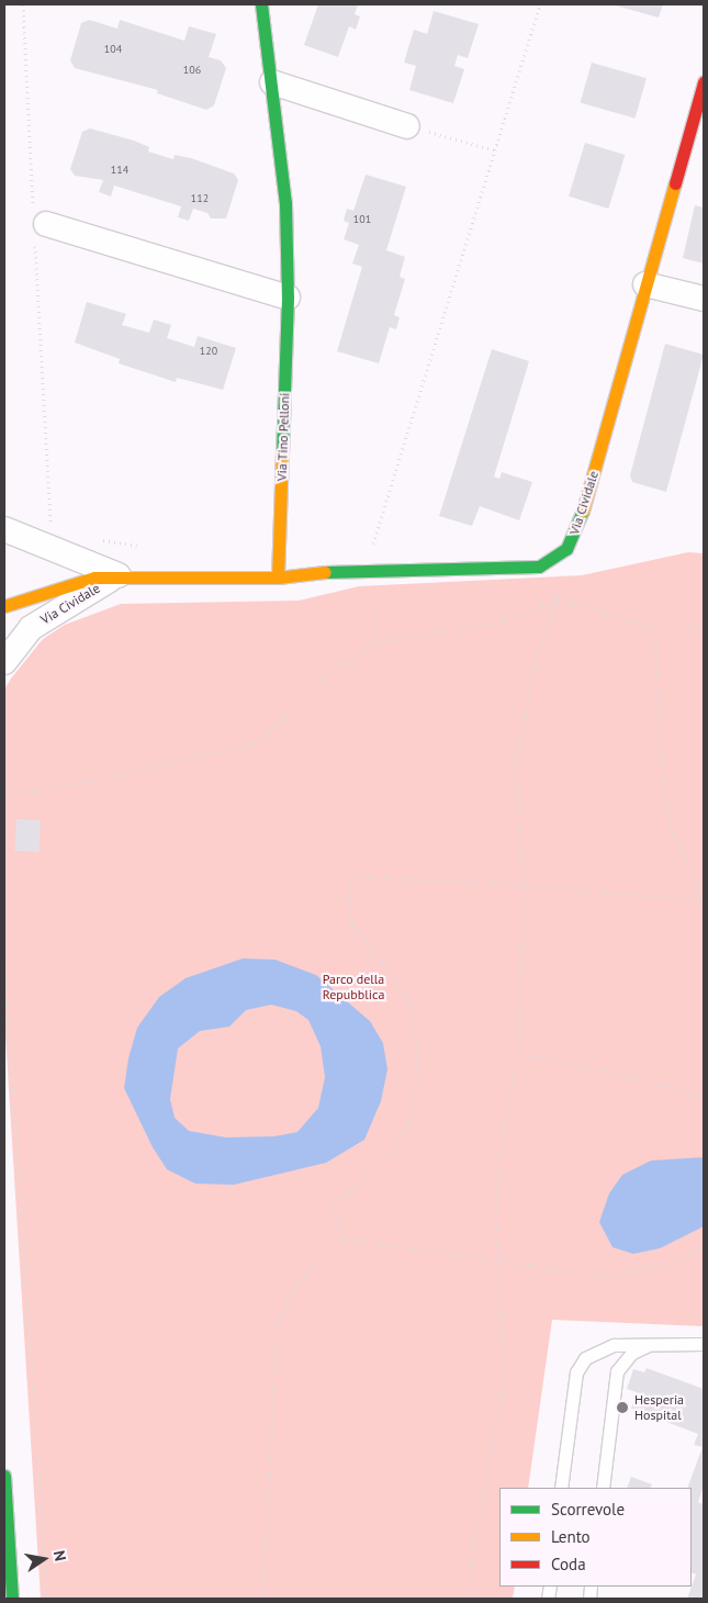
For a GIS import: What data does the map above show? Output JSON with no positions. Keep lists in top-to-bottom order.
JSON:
{
  "streets": {
    "street": ["Via Tino Pelloni", "Via Cividale"]
  },
  "crossings": [
    ["Via Tino Pelloni", "Via Cividale"]
  ],
  "parks": ["Parco della Repubblica"],
  "places": ["Hesperia Hospital"],
  "house_numbers": [
    "104",
    "106",
    "114",
    "112",
    "101",
    "120"
  ],
  "legend": ["Scorrevole", "Lento", "Coda"],
  "north": "right"
}
